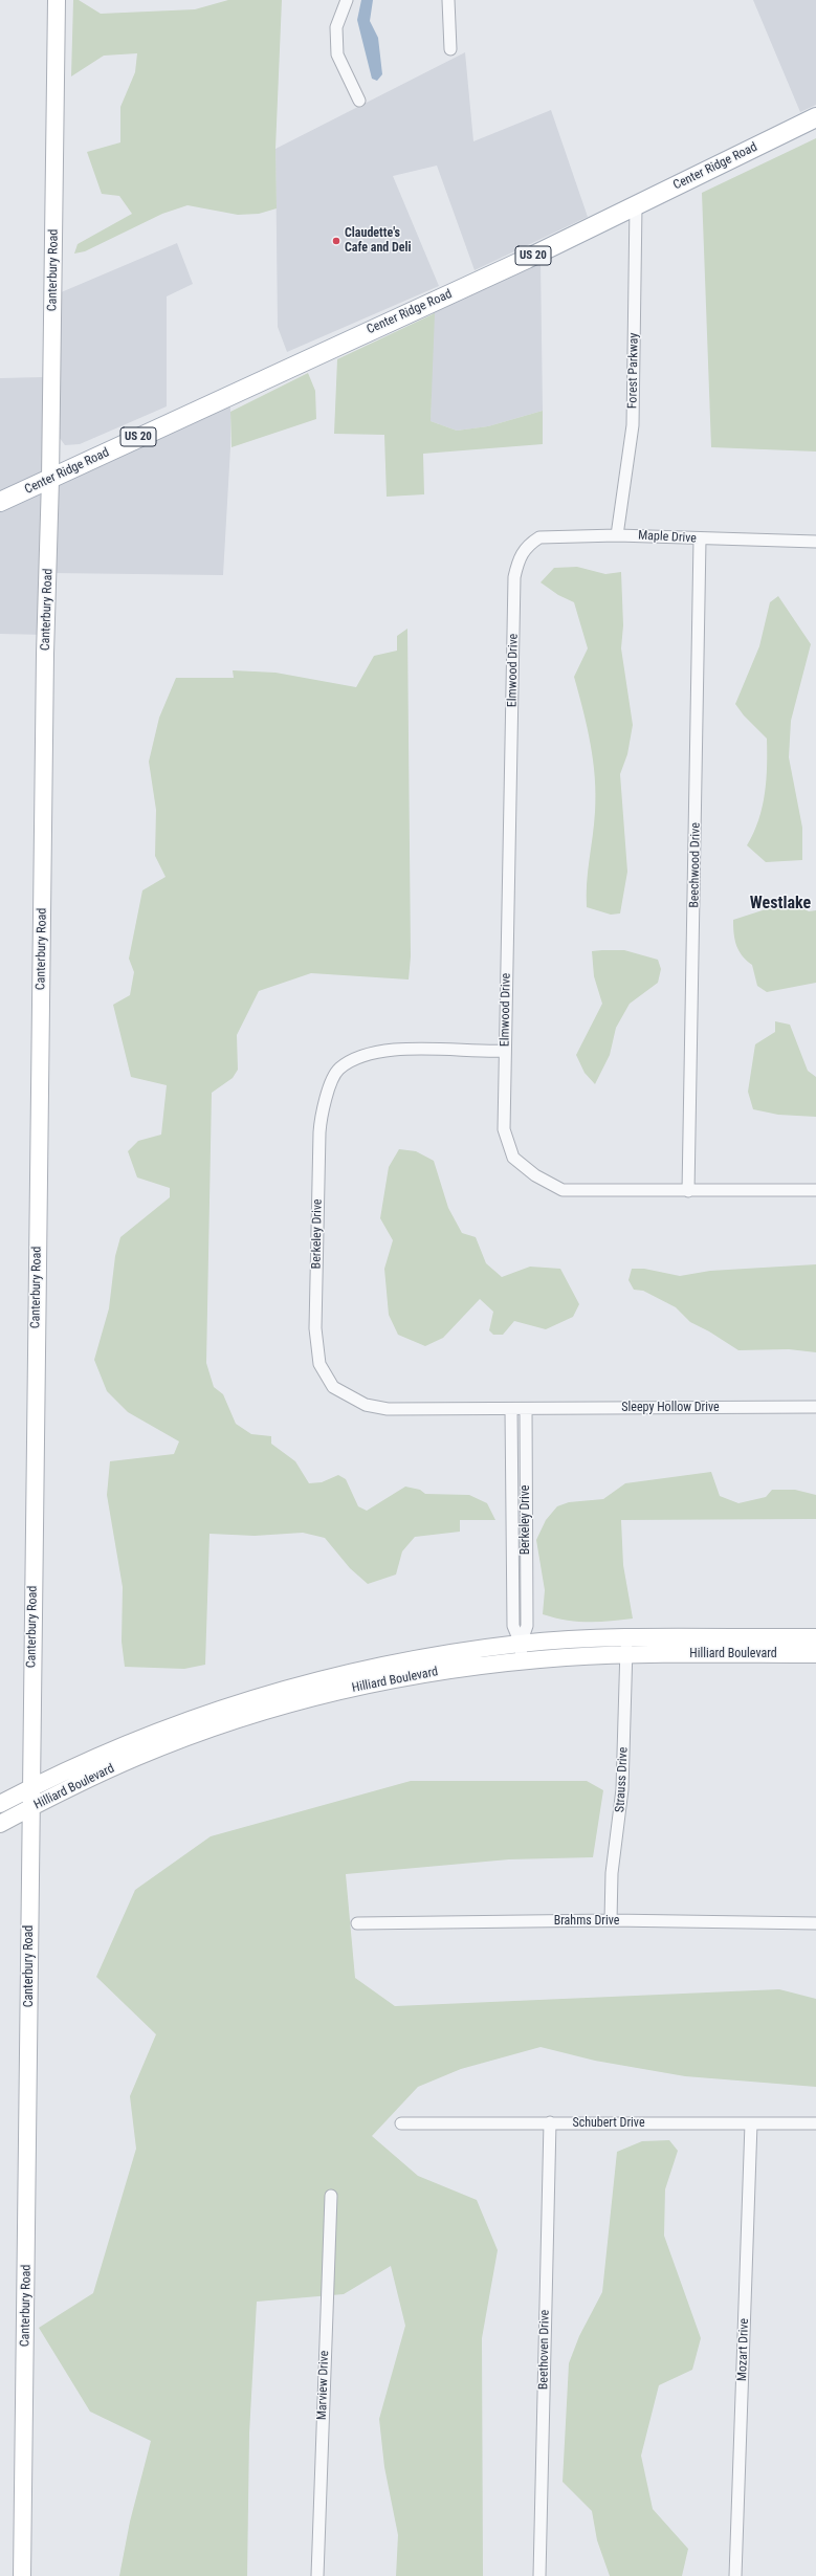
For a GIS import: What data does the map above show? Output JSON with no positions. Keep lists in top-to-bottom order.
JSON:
{
  "streets": {
    "main road": ["Center Ridge Road", "US 20"],
    "street": [
      "Canterbury Road",
      "Forest Parkway",
      "Maple Drive",
      "Elmwood Drive",
      "Beechwood Drive",
      "Berkeley Drive",
      "Sleepy Hollow Drive",
      "Hilliard Boulevard",
      "Strauss Drive",
      "Brahms Drive",
      "Schubert Drive",
      "Beethoven Drive",
      "Mozart Drive",
      "Marview Drive"
    ]
  },
  "crossings": [
    ["Center Ridge Road", "Canterbury Road"],
    ["Center Ridge Road", "Forest Parkway"],
    ["Canterbury Road", "Hilliard Boulevard"],
    ["Forest Parkway", "Maple Drive"],
    ["Maple Drive", "Elmwood Drive"],
    ["Maple Drive", "Beechwood Drive"],
    ["Elmwood Drive", "Beechwood Drive"],
    ["Elmwood Drive", "Berkeley Drive"],
    ["Berkeley Drive", "Sleepy Hollow Drive"],
    ["Berkeley Drive", "Hilliard Boulevard"],
    ["Hilliard Boulevard", "Strauss Drive"],
    ["Strauss Drive", "Brahms Drive"],
    ["Schubert Drive", "Beethoven Drive"],
    ["Schubert Drive", "Mozart Drive"]
  ],
  "districts": ["Westlake"],
  "places": ["Claudette's Cafe and Deli"]
}
